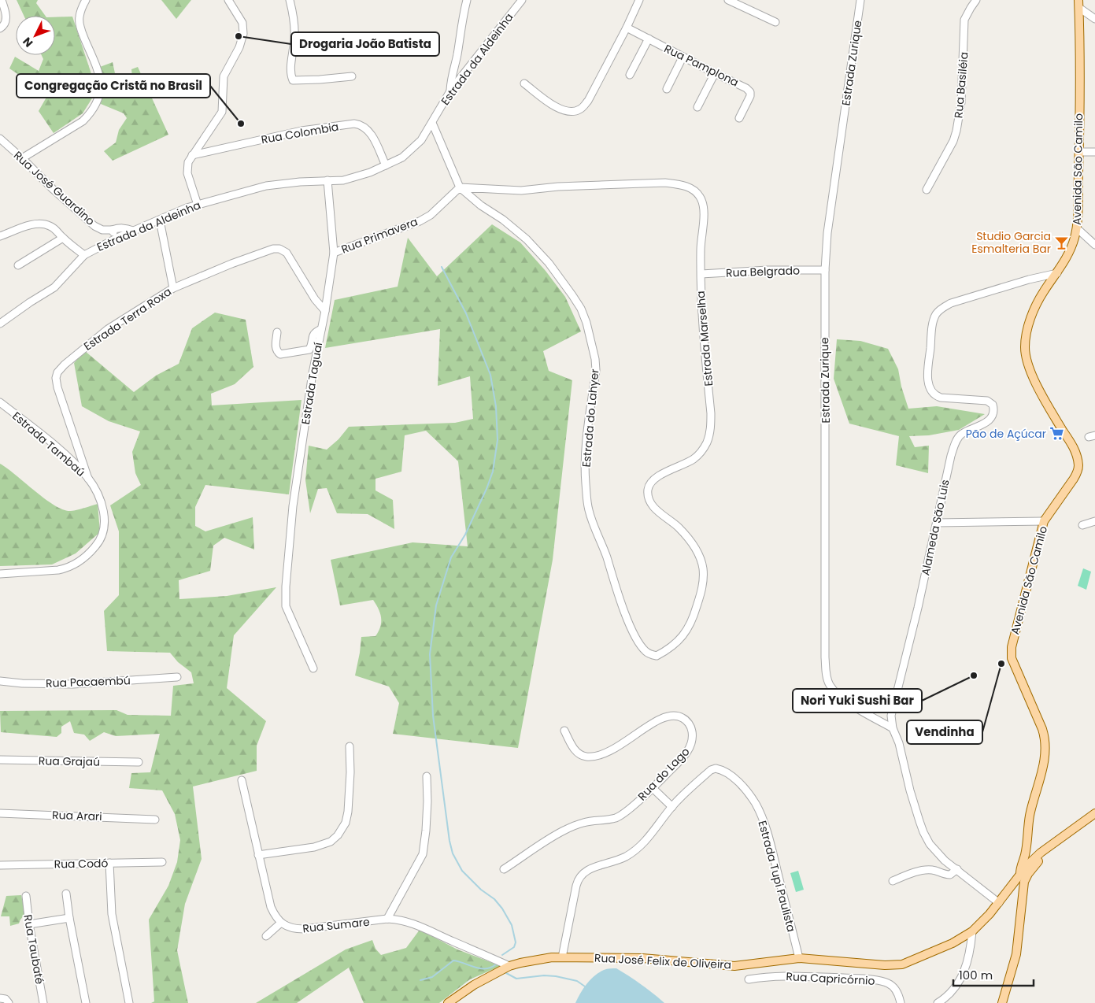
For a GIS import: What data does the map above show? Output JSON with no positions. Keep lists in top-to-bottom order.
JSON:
{
  "streets": {
    "main road": ["Avenida São Camilo", "Rua José Felix de Oliveira"],
    "street": [
      "Estrada da Aldeinha",
      "Estrada Zurique",
      "Rua Pamplona",
      "Rua Basiléia",
      "Rua Colombia",
      "Rua José Guardino",
      "Rua Primavera",
      "Rua Belgrado",
      "Estrada Terra Roxa",
      "Estrada Marselha",
      "Estrada Taguaí",
      "Estrada do Lahyer",
      "Estrada Tambaú",
      "Alameda São Luis",
      "Rua Pacaembú",
      "Rua Grajaú",
      "Rua do Lago",
      "Rua Arari",
      "Rua Codó",
      "Estrada Tupi Paulista",
      "Rua Sumare",
      "Rua Taubaté",
      "Rua Capricórnio"
    ]
  },
  "crossings": [
    ["Estrada da Aldeinha", "Rua Colombia"],
    ["Estrada da Aldeinha", "Rua José Guardino"],
    ["Estrada da Aldeinha", "Estrada Taguaí"],
    ["Estrada da Aldeinha", "Estrada do Lahyer"],
    ["Estrada Zurique", "Rua Belgrado"],
    ["Estrada Zurique", "Alameda São Luis"],
    ["Avenida São Camilo", "Alameda São Luis"],
    ["Avenida São Camilo", "Rua José Felix de Oliveira"],
    ["Rua Primavera", "Estrada Marselha"],
    ["Rua Primavera", "Estrada Taguaí"],
    ["Rua Primavera", "Estrada do Lahyer"],
    ["Rua Belgrado", "Estrada Marselha"],
    ["Estrada Terra Roxa", "Estrada Taguaí"],
    ["Estrada Terra Roxa", "Estrada Tambaú"],
    ["Estrada Marselha", "Estrada do Lahyer"],
    ["Alameda São Luis", "Rua José Felix de Oliveira"],
    ["Estrada Tupi Paulista", "Rua José Felix de Oliveira"],
    ["Rua Sumare", "Rua José Felix de Oliveira"]
  ],
  "places": {
    "other": [
      "Drogaria João Batista",
      "Congregação Cristã no Brasil",
      "Vendinha",
      "Nori Yuki Sushi Bar"
    ],
    "bar": ["Studio Garcia Esmalteria Bar"],
    "supermarket": ["Pão de Açúcar"]
  },
  "scale_bar": "100 m",
  "north": "bottom left"
}
